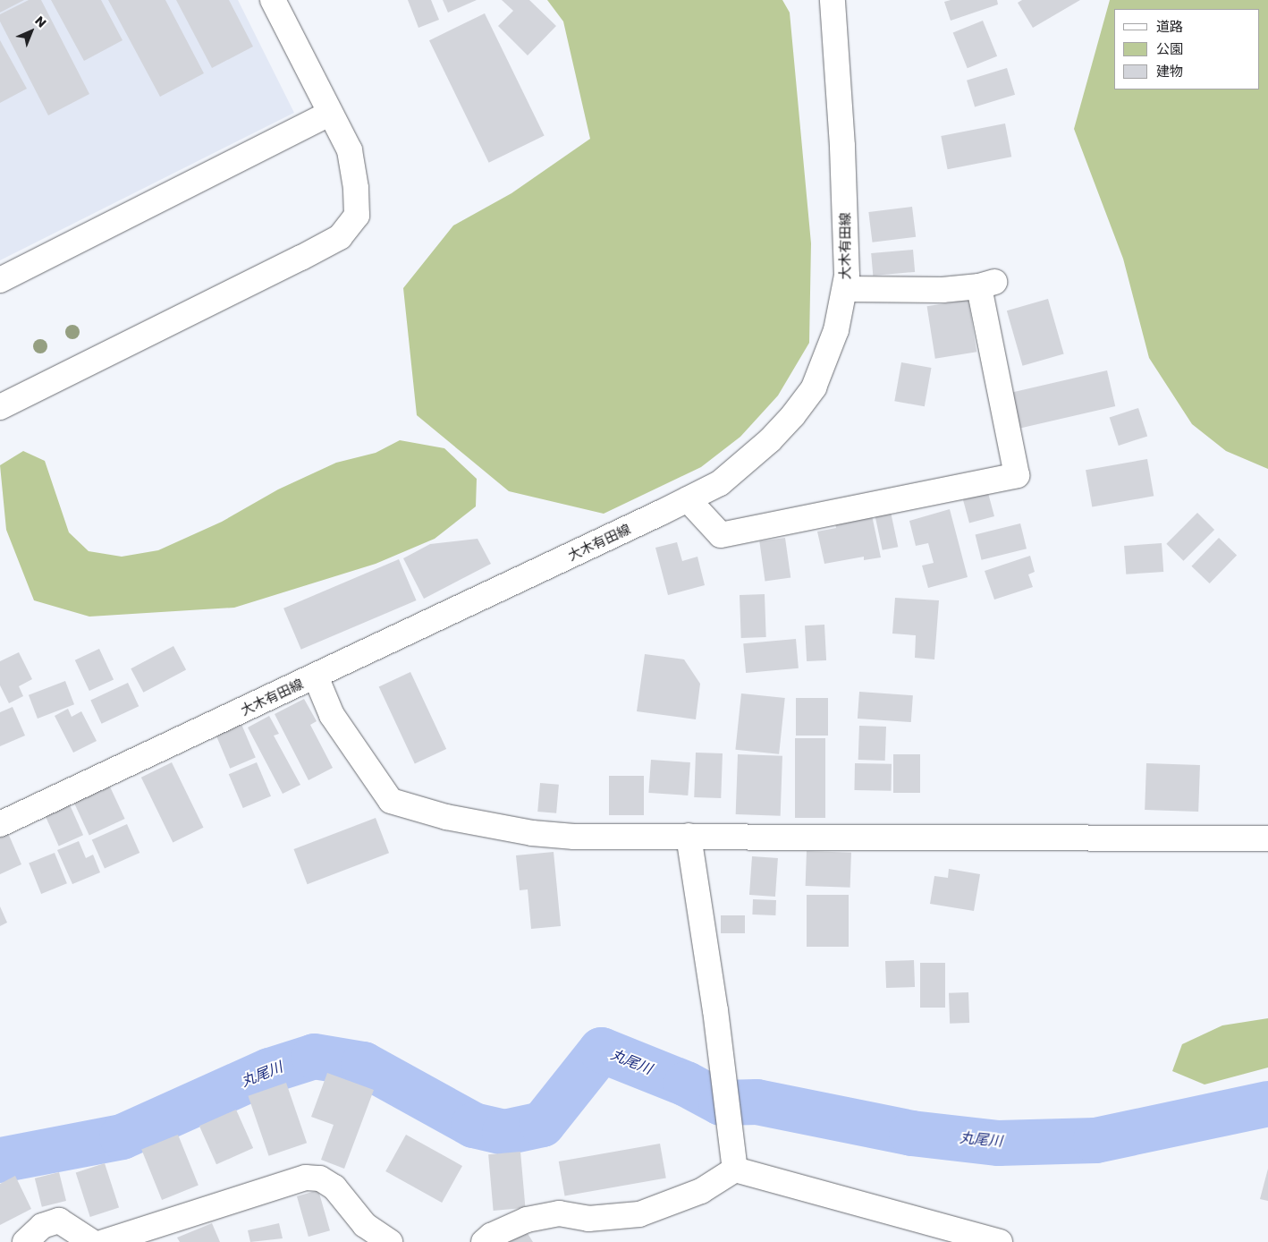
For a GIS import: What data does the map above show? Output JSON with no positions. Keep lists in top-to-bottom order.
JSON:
{
  "streets": {
    "street": ["大木有田線"]
  },
  "water": ["丸尾川"],
  "legend": ["道路", "公園", "建物"],
  "north": "top right"
}
